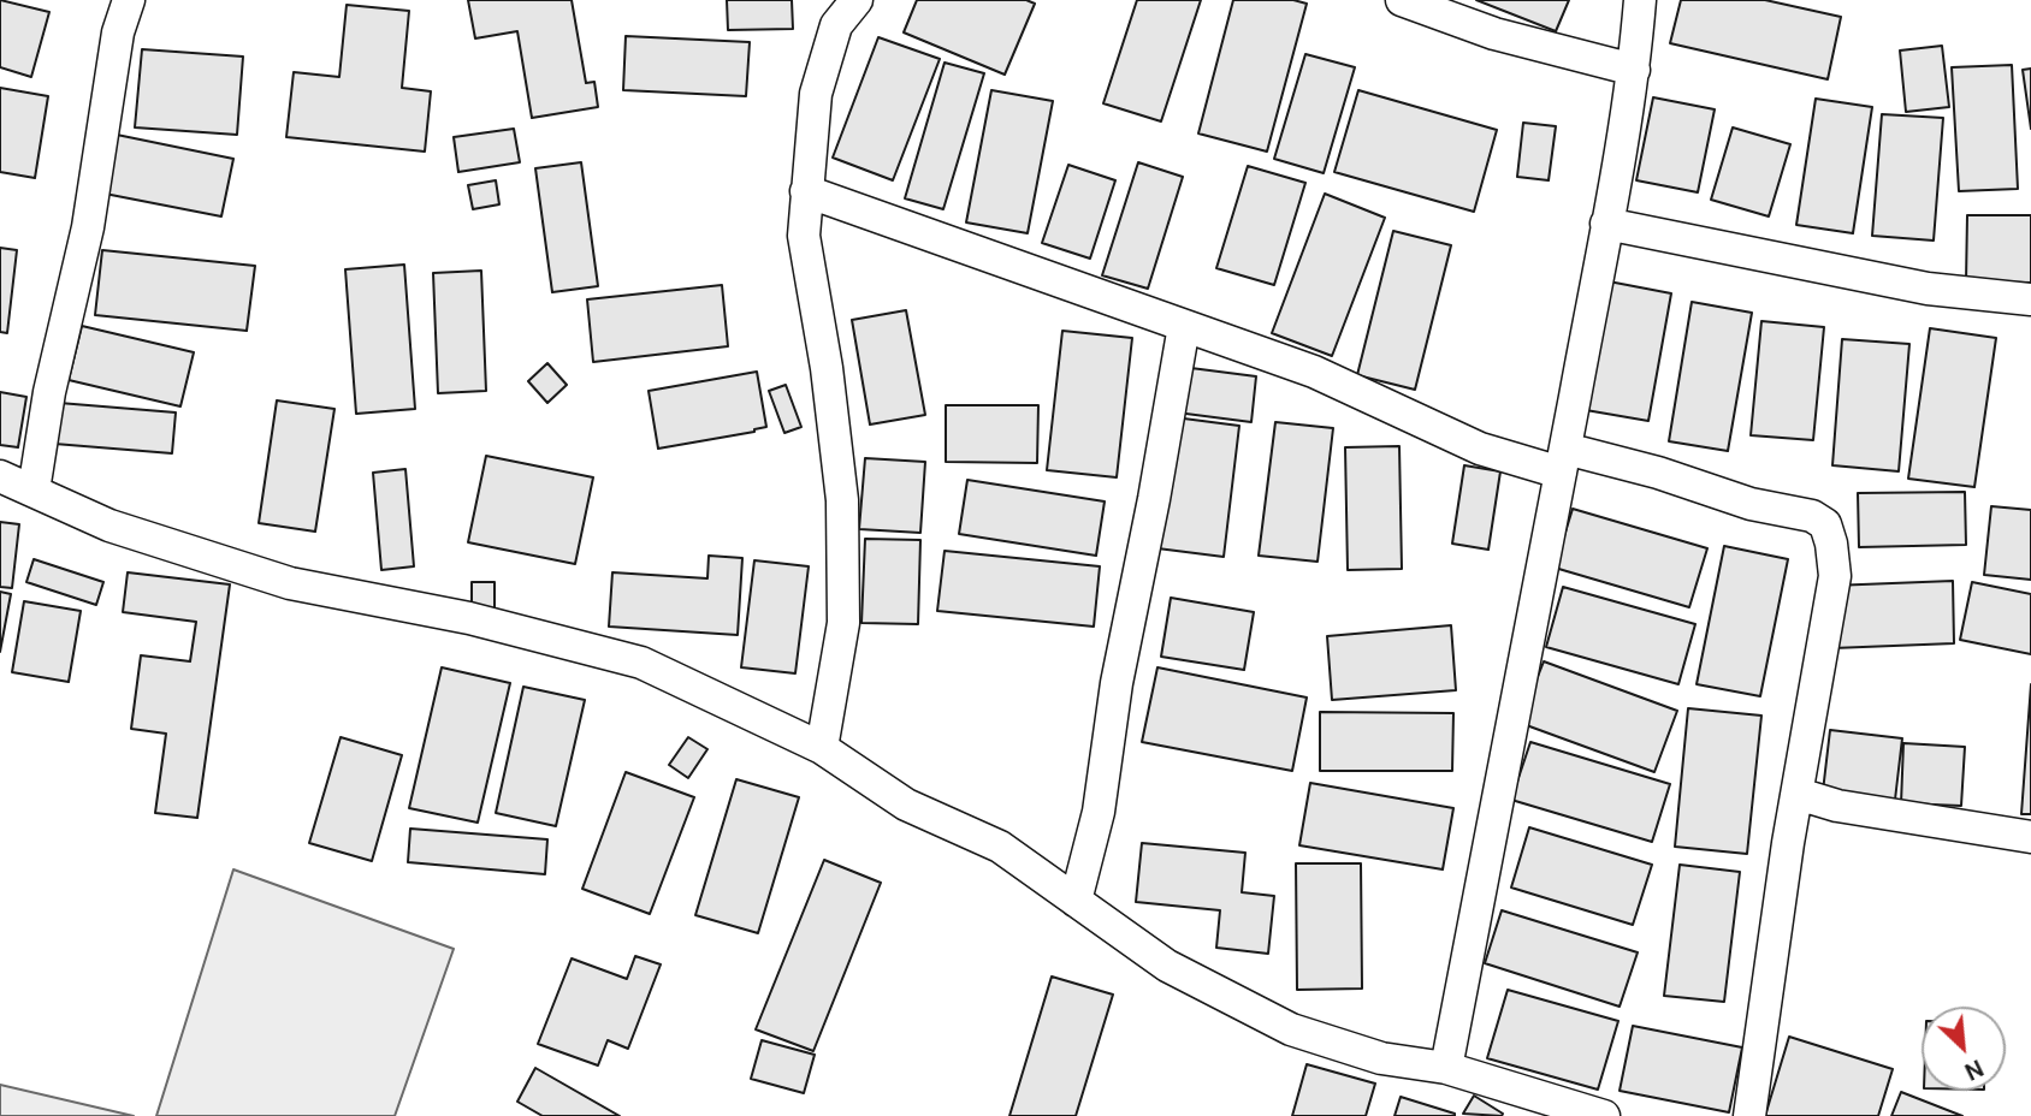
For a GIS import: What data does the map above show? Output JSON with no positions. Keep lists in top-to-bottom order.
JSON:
{
  "north": "bottom right"
}
